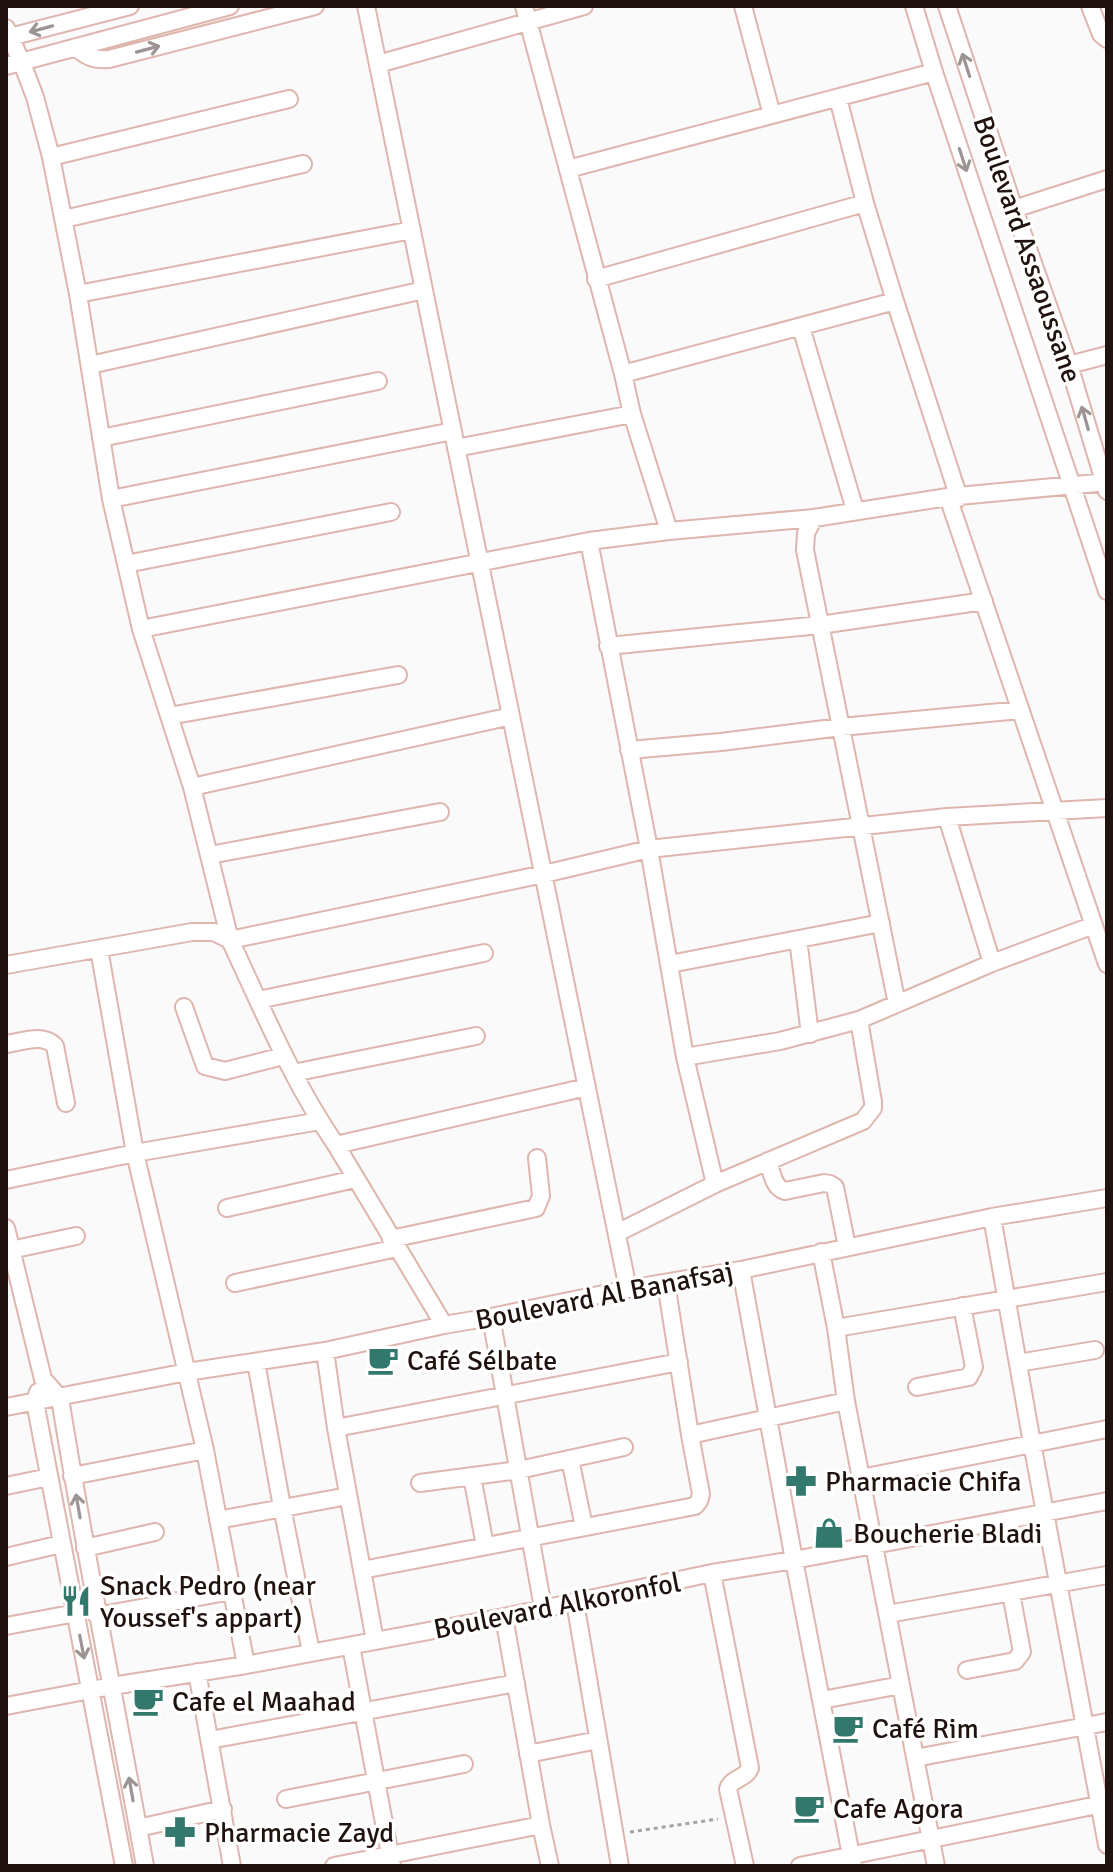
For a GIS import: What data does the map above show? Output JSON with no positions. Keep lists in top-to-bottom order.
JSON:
{
  "streets": {
    "street": ["Boulevard Assaoussane", "Boulevard Al Banafsaj", "Boulevard Alkoronfol"]
  },
  "places": {
    "cafe": [
      "Café Sélbate",
      "Cafe el Maahad",
      "Café Rim",
      "Cafe Agora"
    ],
    "pharmacy": ["Pharmacie Chifa", "Pharmacie Zayd"],
    "shop": ["Boucherie Bladi"],
    "restaurant": ["Snack Pedro (near Youssef's appart)"]
  }
}
